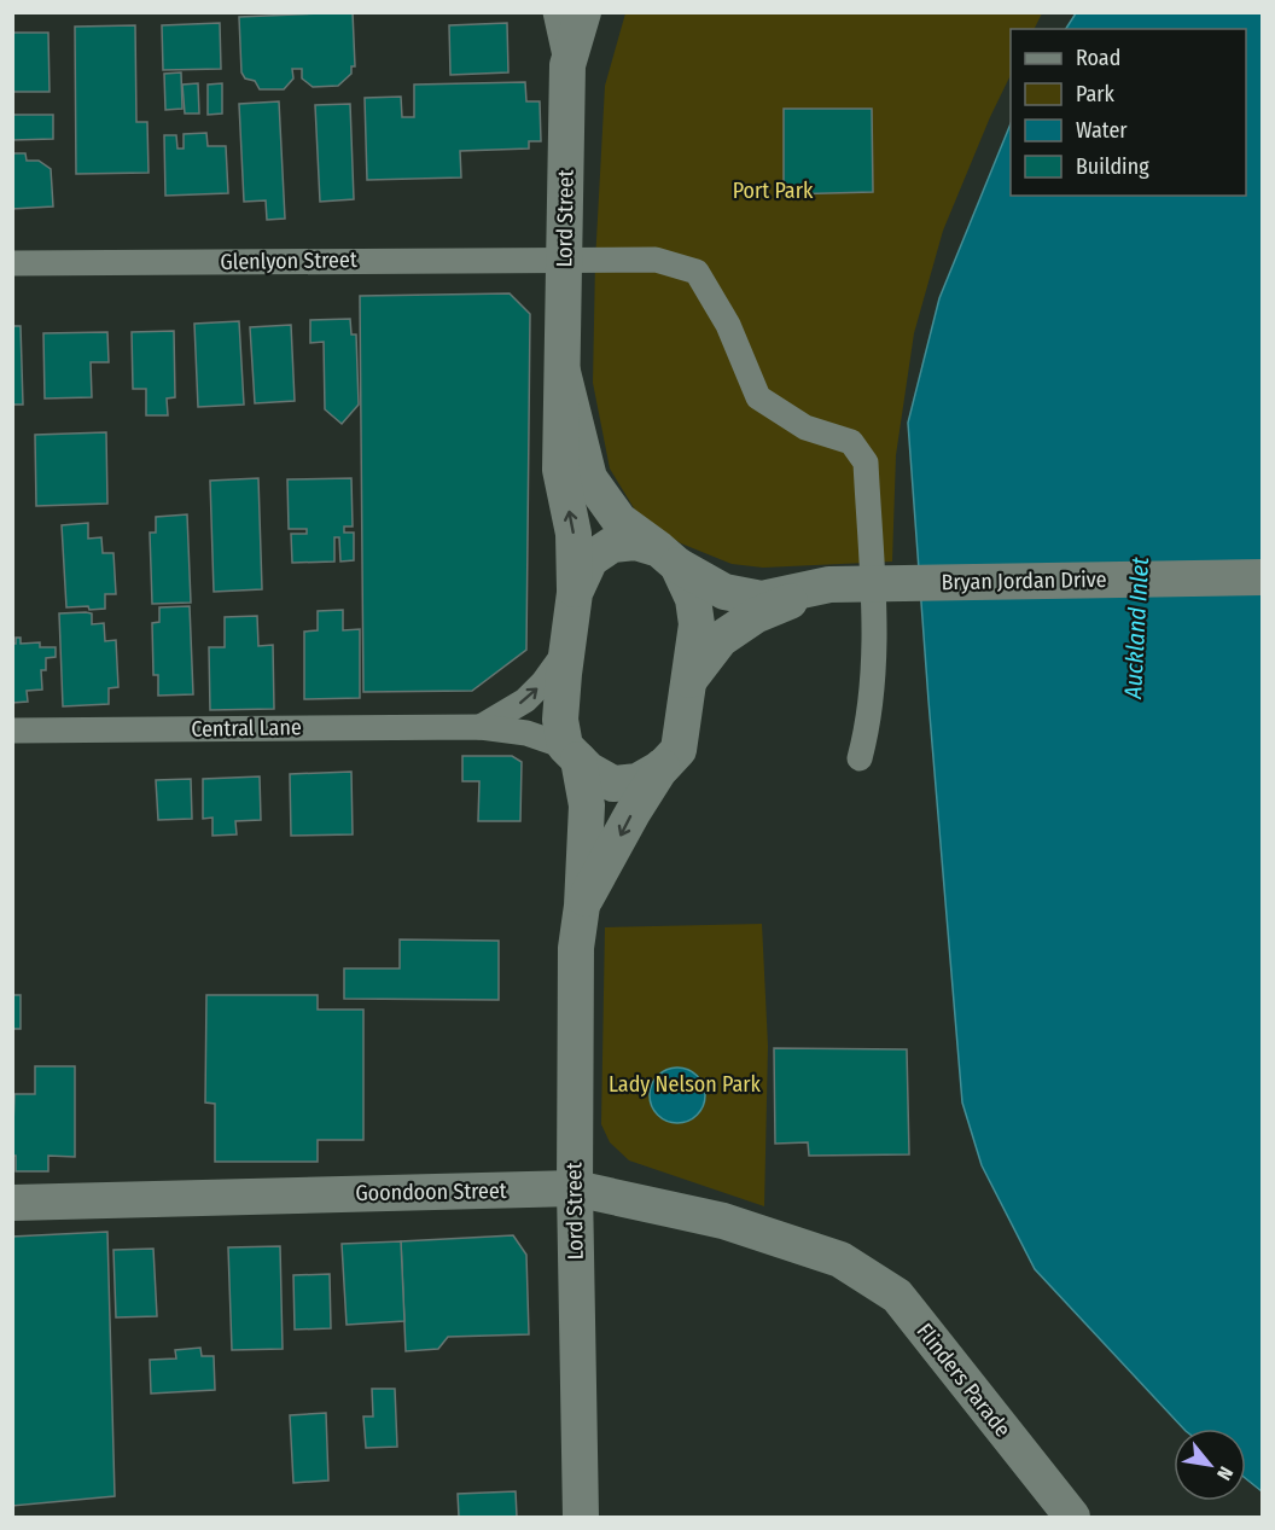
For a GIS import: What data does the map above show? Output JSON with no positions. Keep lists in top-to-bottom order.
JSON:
{
  "streets": {
    "main road": [
      "Lord Street",
      "Bryan Jordan Drive",
      "Goondoon Street",
      "Flinders Parade"
    ],
    "street": ["Glenlyon Street", "Central Lane"]
  },
  "crossings": [
    ["Lord Street", "Glenlyon Street"],
    ["Lord Street", "Bryan Jordan Drive"],
    ["Lord Street", "Central Lane"],
    ["Lord Street", "Goondoon Street"],
    ["Goondoon Street", "Flinders Parade"]
  ],
  "water": ["Auckland Inlet"],
  "parks": ["Port Park", "Lady Nelson Park"],
  "legend": [
    "Road",
    "Park",
    "Water",
    "Building"
  ],
  "north": "bottom right"
}
